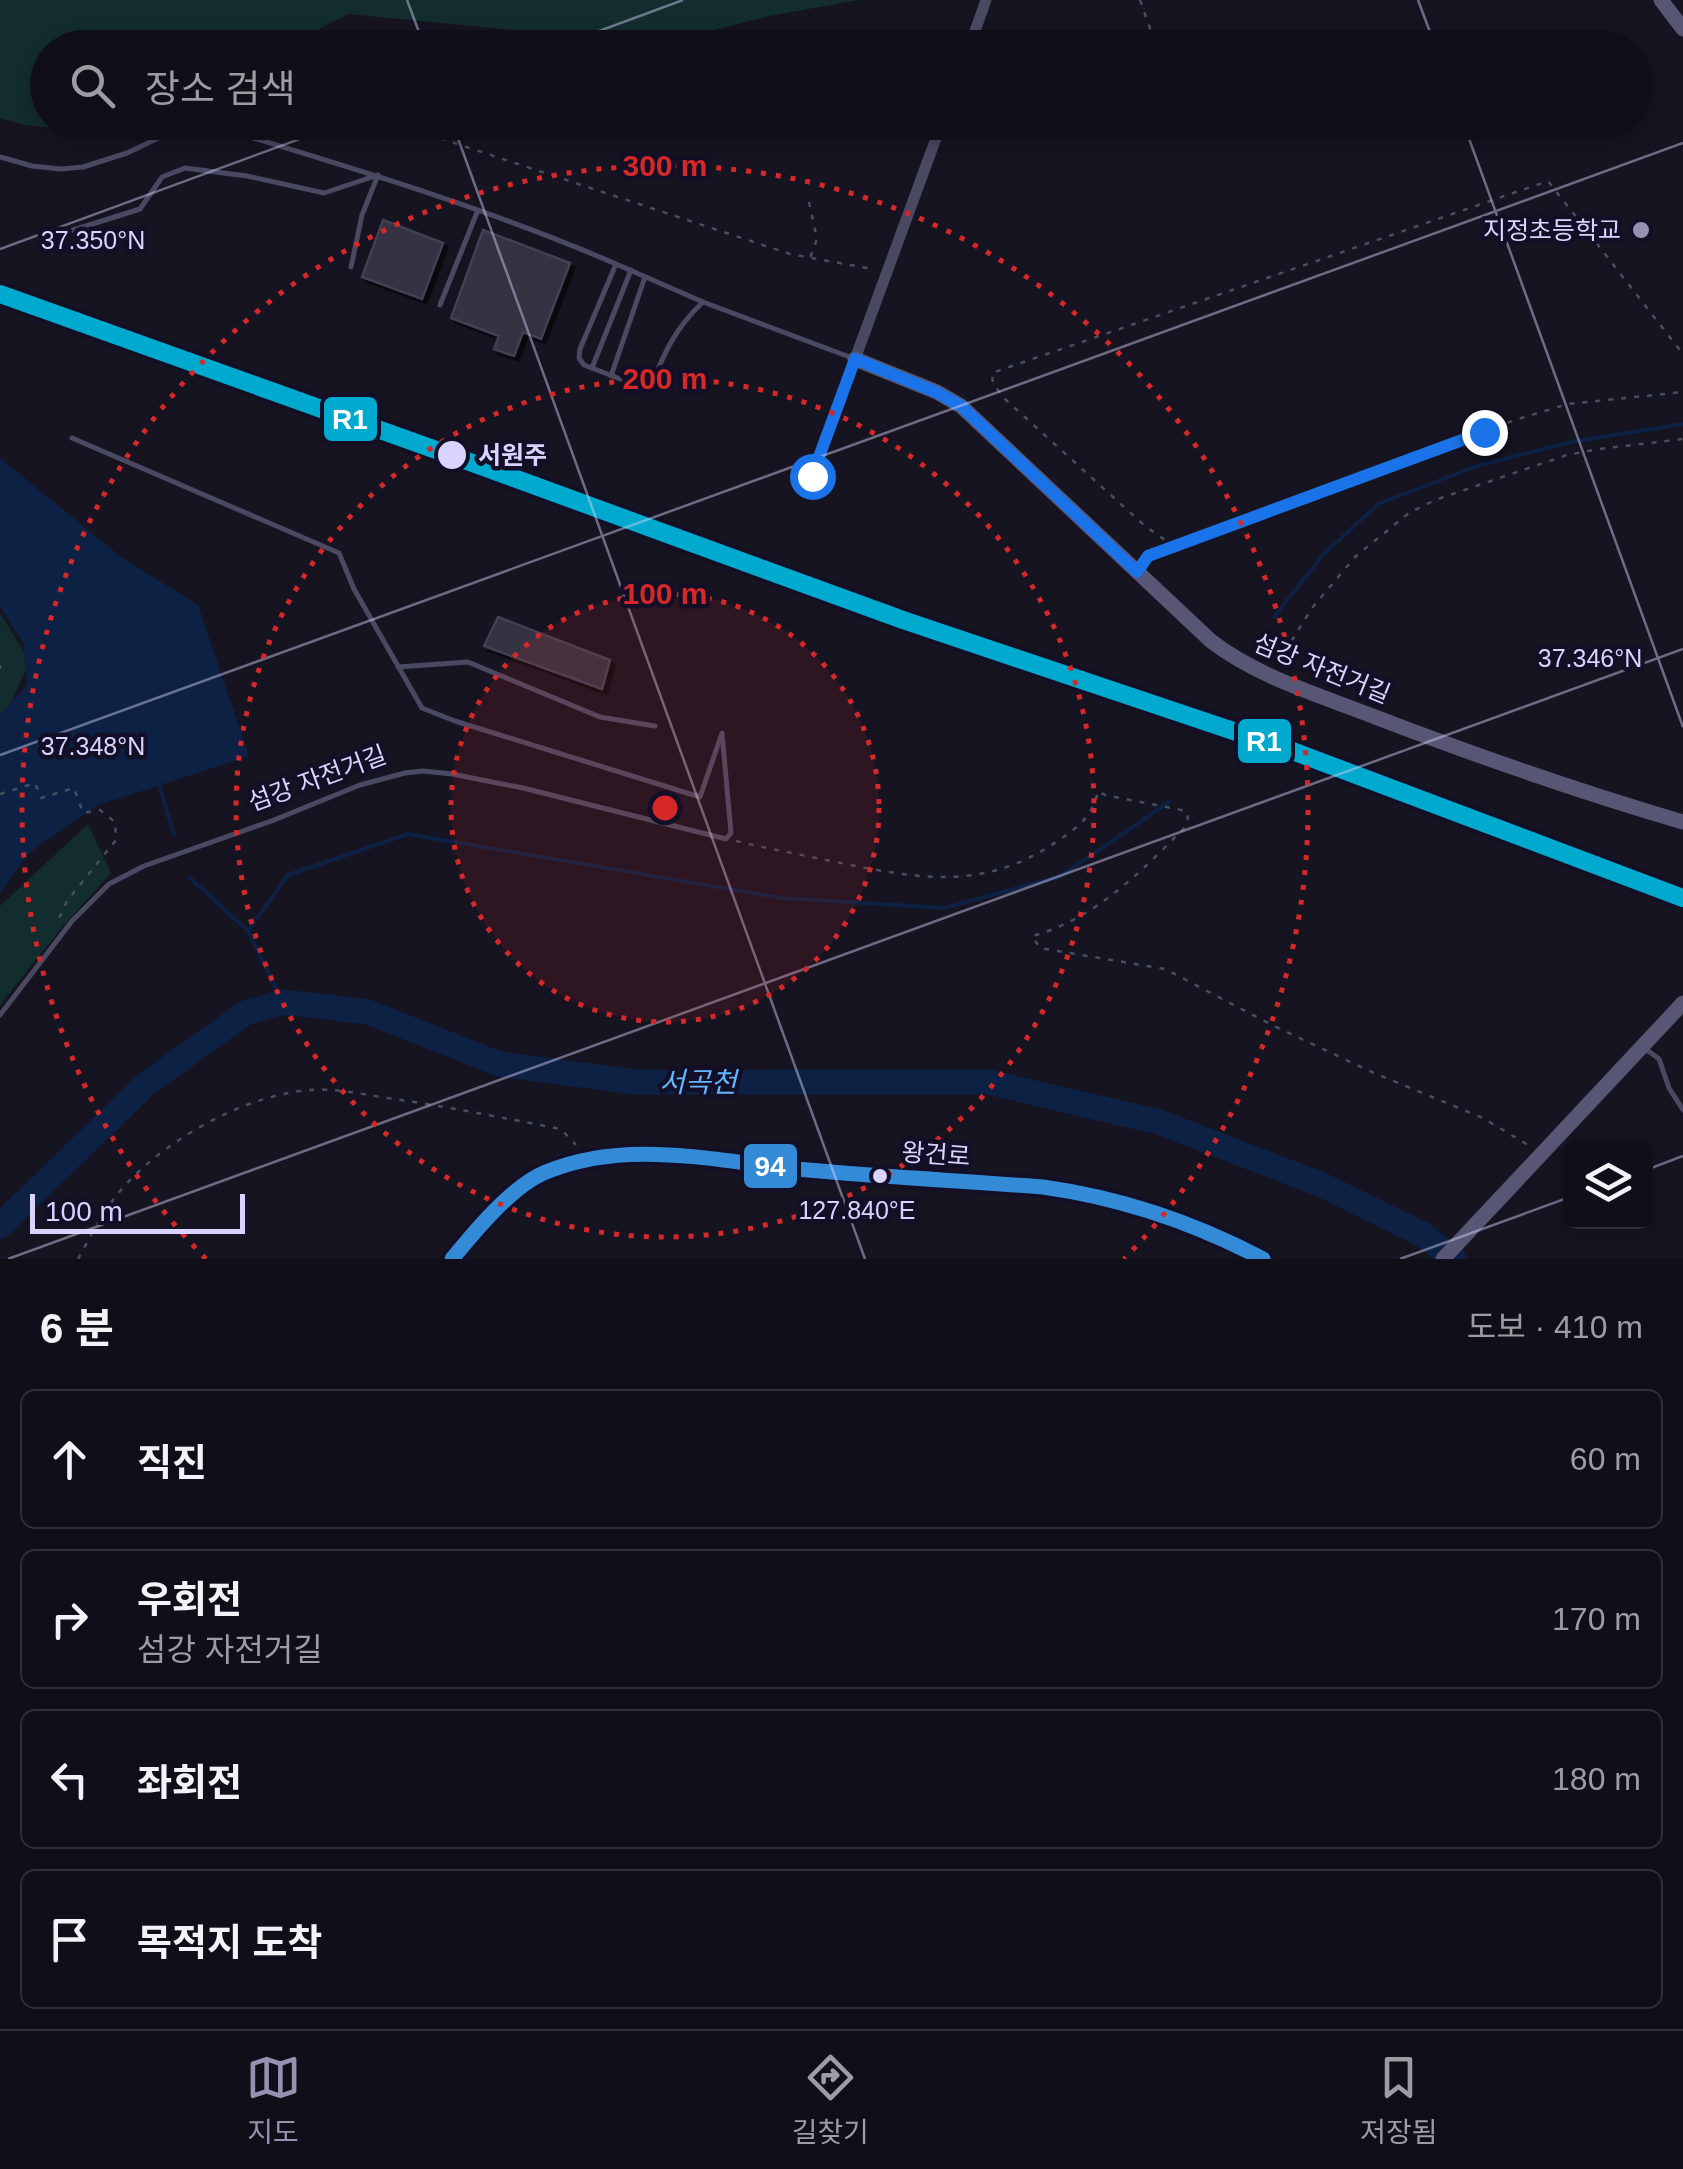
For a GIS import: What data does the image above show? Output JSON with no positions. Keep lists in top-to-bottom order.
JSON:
{
  "streets": {
    "street": ["섬강 자전거길", "왕건로"]
  },
  "water": ["서곡천"],
  "places": ["지정초등학교", "서원주"],
  "lines": ["transit line R1", "transit line 94"],
  "scale_bar": "100 m",
  "page": {
    "search": "장소 검색",
    "scale": "100 m",
    "heading": ["6 분", "도보 · 410 m"],
    "list": [
      ["직진", "60 m"],
      ["우회전", "섬강 자전거길", "170 m"],
      ["좌회전", "180 m"],
      "목적지 도착"
    ],
    "nav": ["지도", "길찾기", "저장됨"]
  },
  "coordinates": [
    "37.350°N",
    "37.346°N",
    "37.348°N",
    "127.840°E"
  ],
  "rings": ["300 m", "200 m", "100 m"]
}
